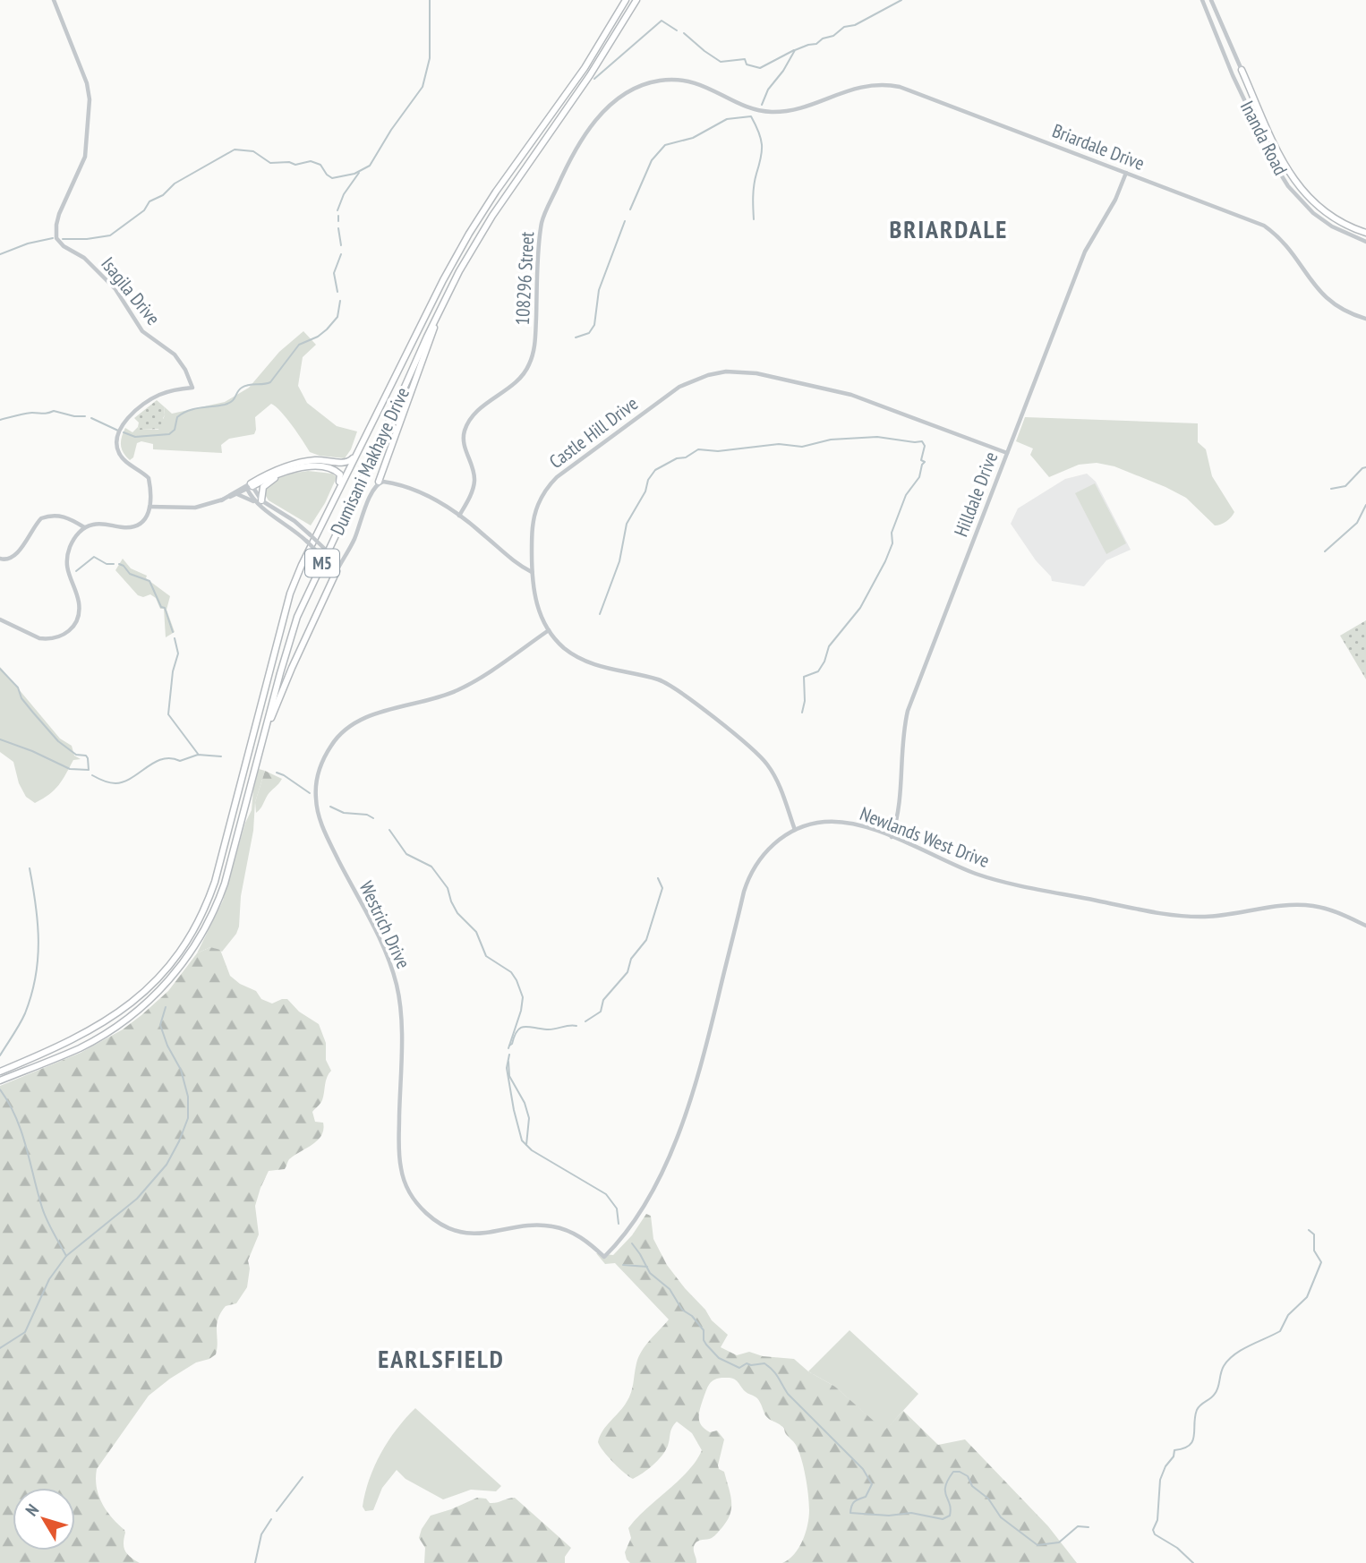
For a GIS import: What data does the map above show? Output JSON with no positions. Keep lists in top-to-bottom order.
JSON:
{
  "streets": {
    "main road": ["Inanda Road", "Dumisani Makhaye Drive", "M5"],
    "street": [
      "Briardale Drive",
      "108296 Street",
      "Isagila Drive",
      "Castle Hill Drive",
      "Hilldale Drive",
      "Newlands West Drive",
      "Westrich Drive"
    ]
  },
  "crossings": [
    ["Briardale Drive", "108296 Street"],
    ["Briardale Drive", "Hilldale Drive"],
    ["Castle Hill Drive", "Hilldale Drive"],
    ["Castle Hill Drive", "Newlands West Drive"],
    ["Castle Hill Drive", "Westrich Drive"],
    ["Hilldale Drive", "Newlands West Drive"],
    ["Newlands West Drive", "Westrich Drive"]
  ],
  "districts": ["BRIARDALE", "EARLSFIELD"],
  "north": "top left"
}
